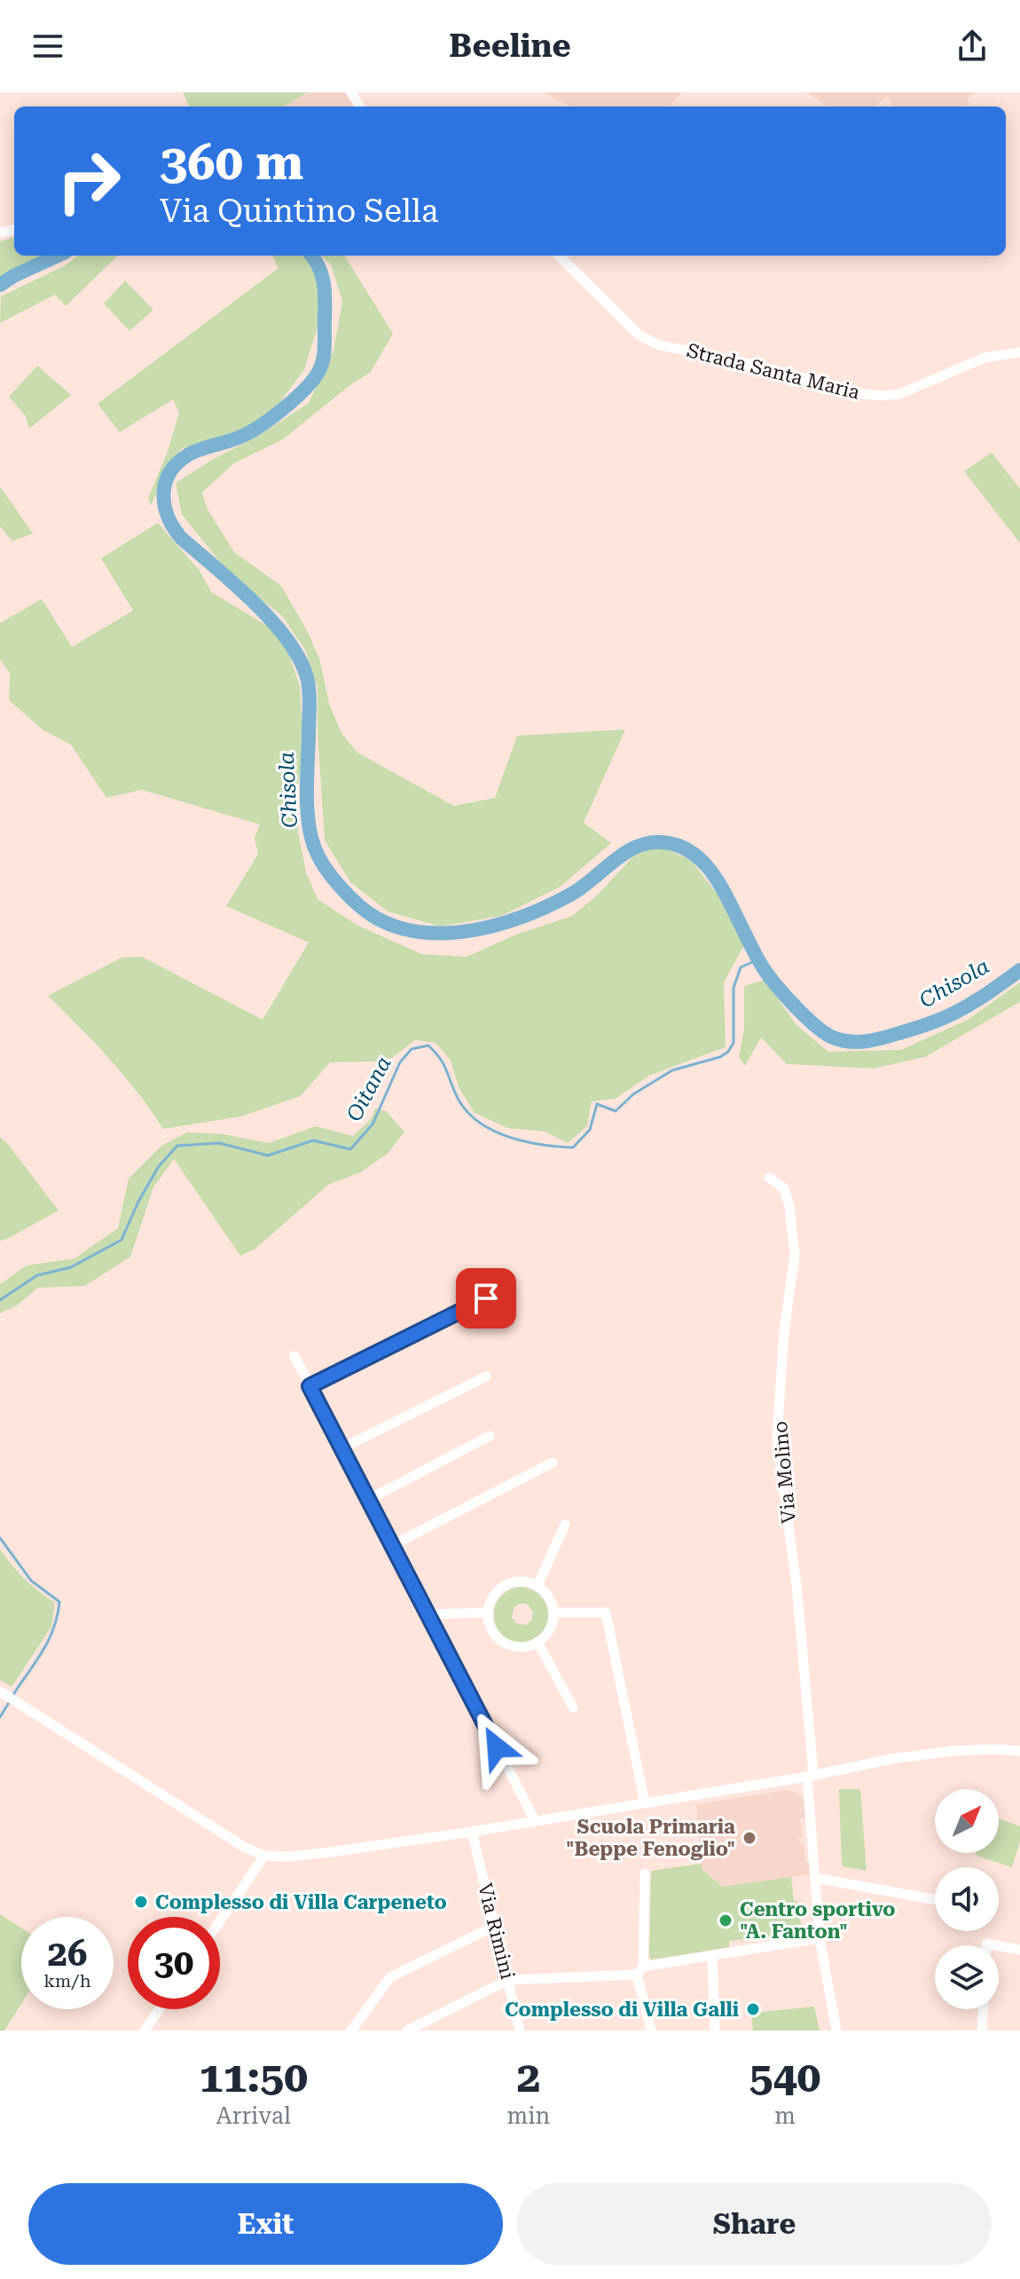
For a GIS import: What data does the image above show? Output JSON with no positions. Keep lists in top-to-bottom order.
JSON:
{
  "streets": {
    "street": ["Strada Santa Maria", "Via Molino", "Via Rimini"]
  },
  "water": ["Chisola", "Oitana"],
  "places": [
    "Scuola Primaria \"Beppe Fenoglio\"",
    "Complesso di Villa Carpeneto",
    "Centro sportivo \"A. Fanton\"",
    "Complesso di Villa Galli"
  ],
  "north": "top right",
  "page": {
    "header": "Beeline",
    "turn": ["360 m", "Via Quintino Sella"],
    "speed": "26 km/h",
    "limit": "30",
    "eta": [
      "11:50",
      "Arrival",
      "2",
      "min",
      "540",
      "m"
    ],
    "buttons": ["Exit", "Share"]
  }
}
